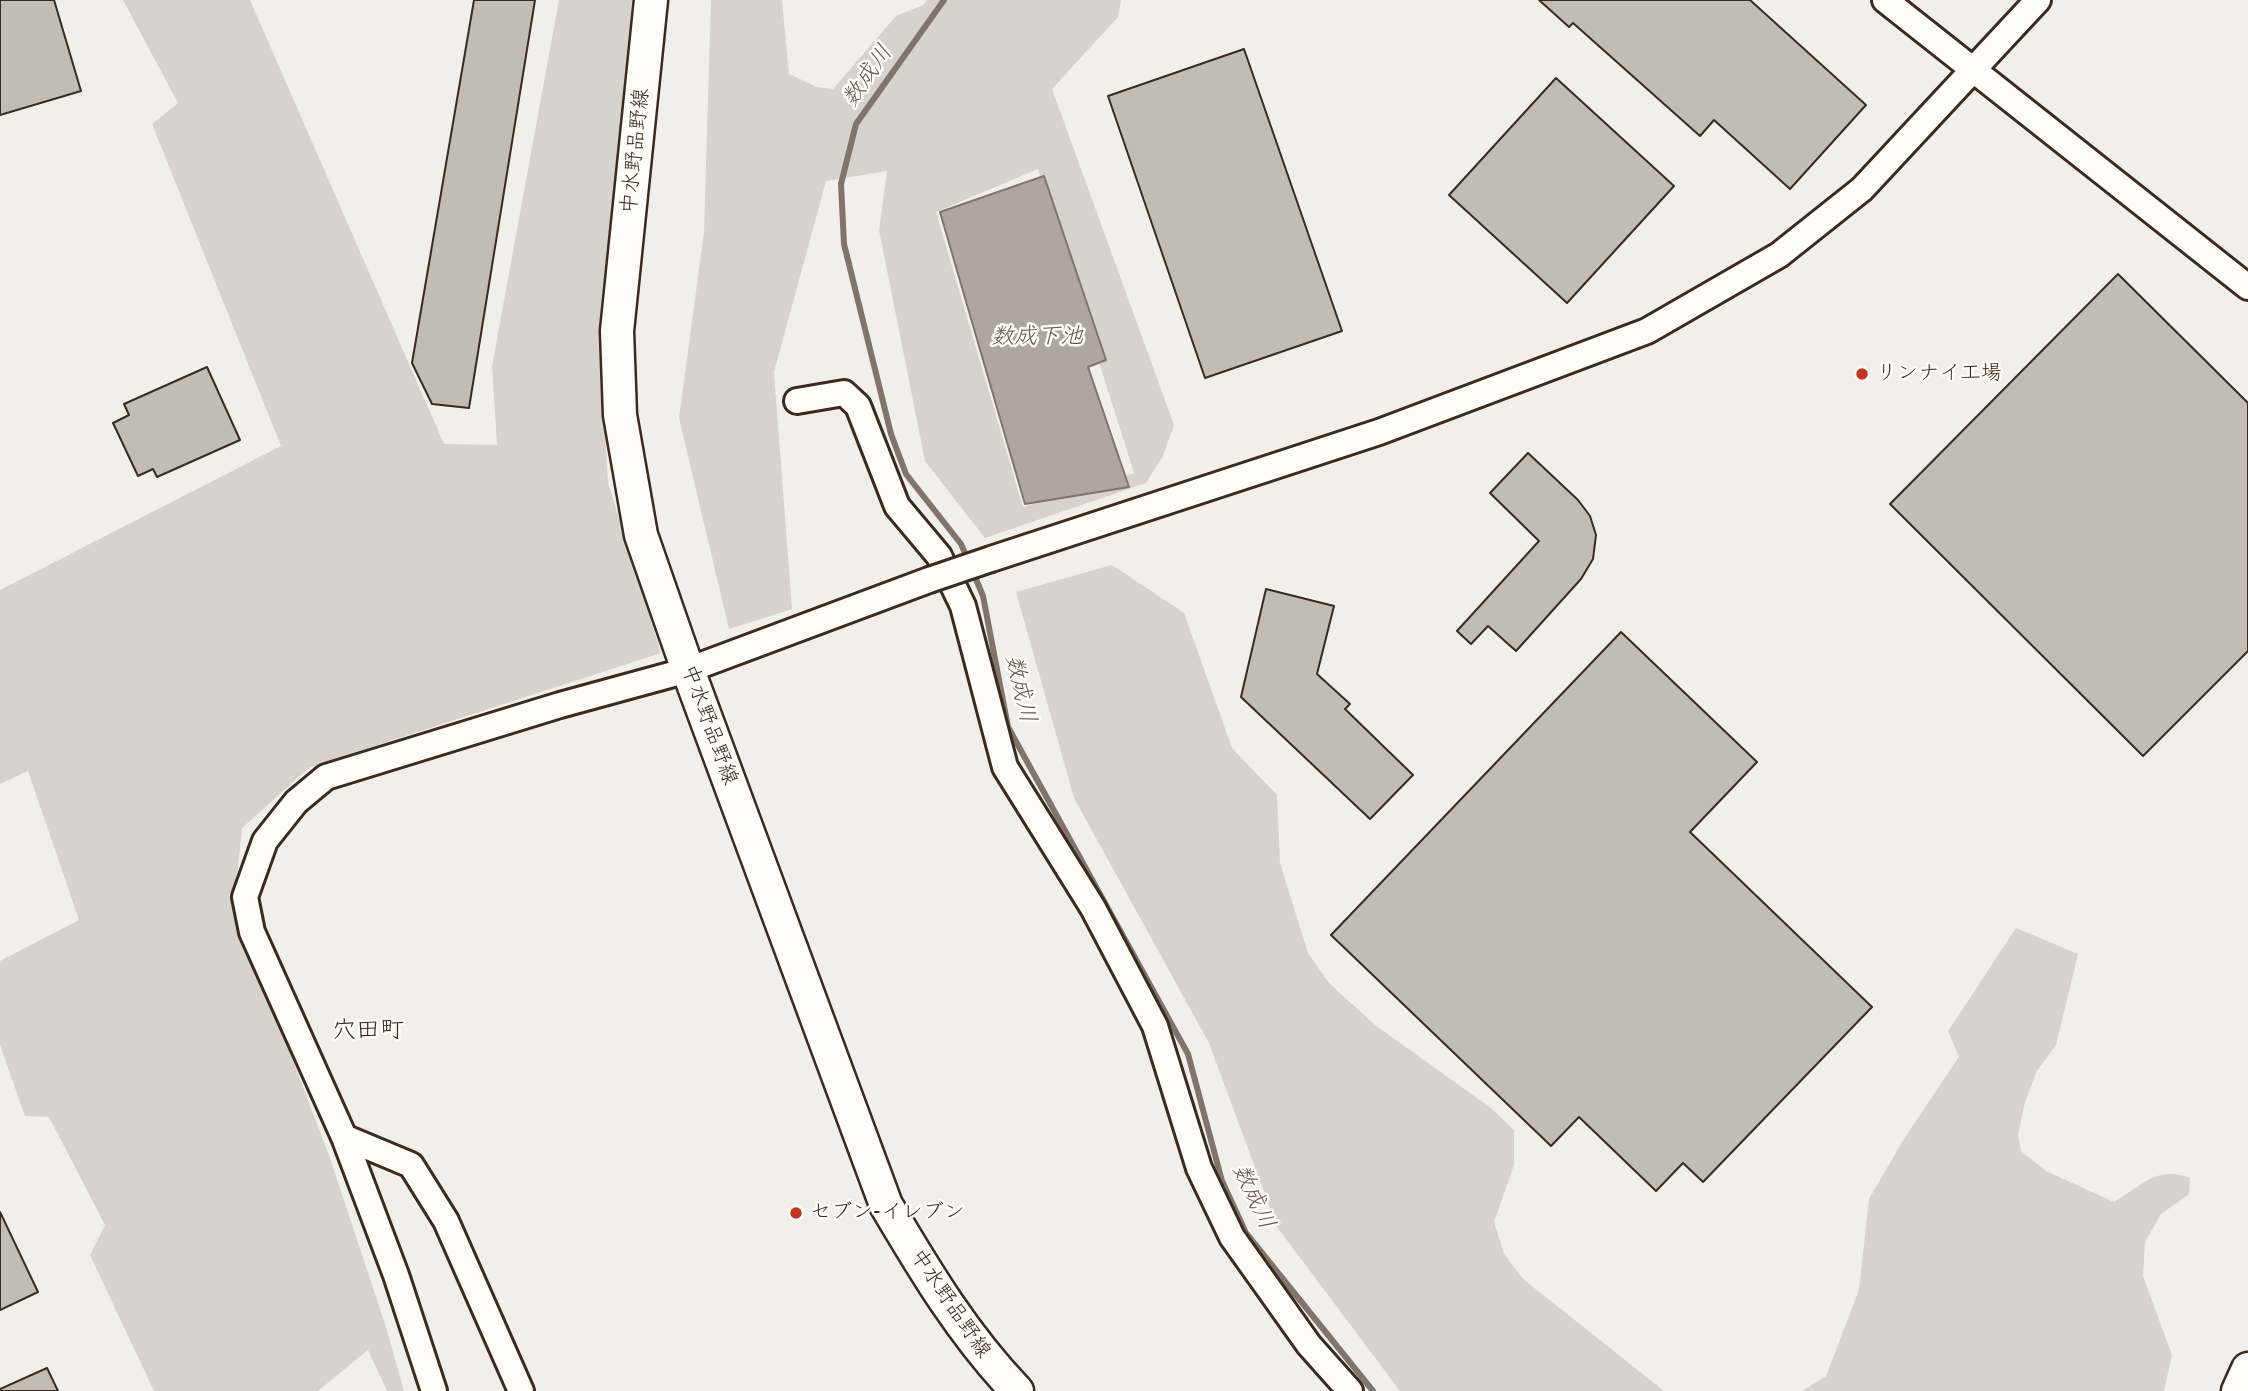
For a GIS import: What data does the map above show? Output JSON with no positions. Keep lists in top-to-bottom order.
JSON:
{
  "streets": {
    "main road": ["中水野品野線"]
  },
  "districts": ["穴田町"],
  "water": ["数成川", "数成下池"],
  "places": ["リンナイ工場", "セブン-イレブン"]
}
